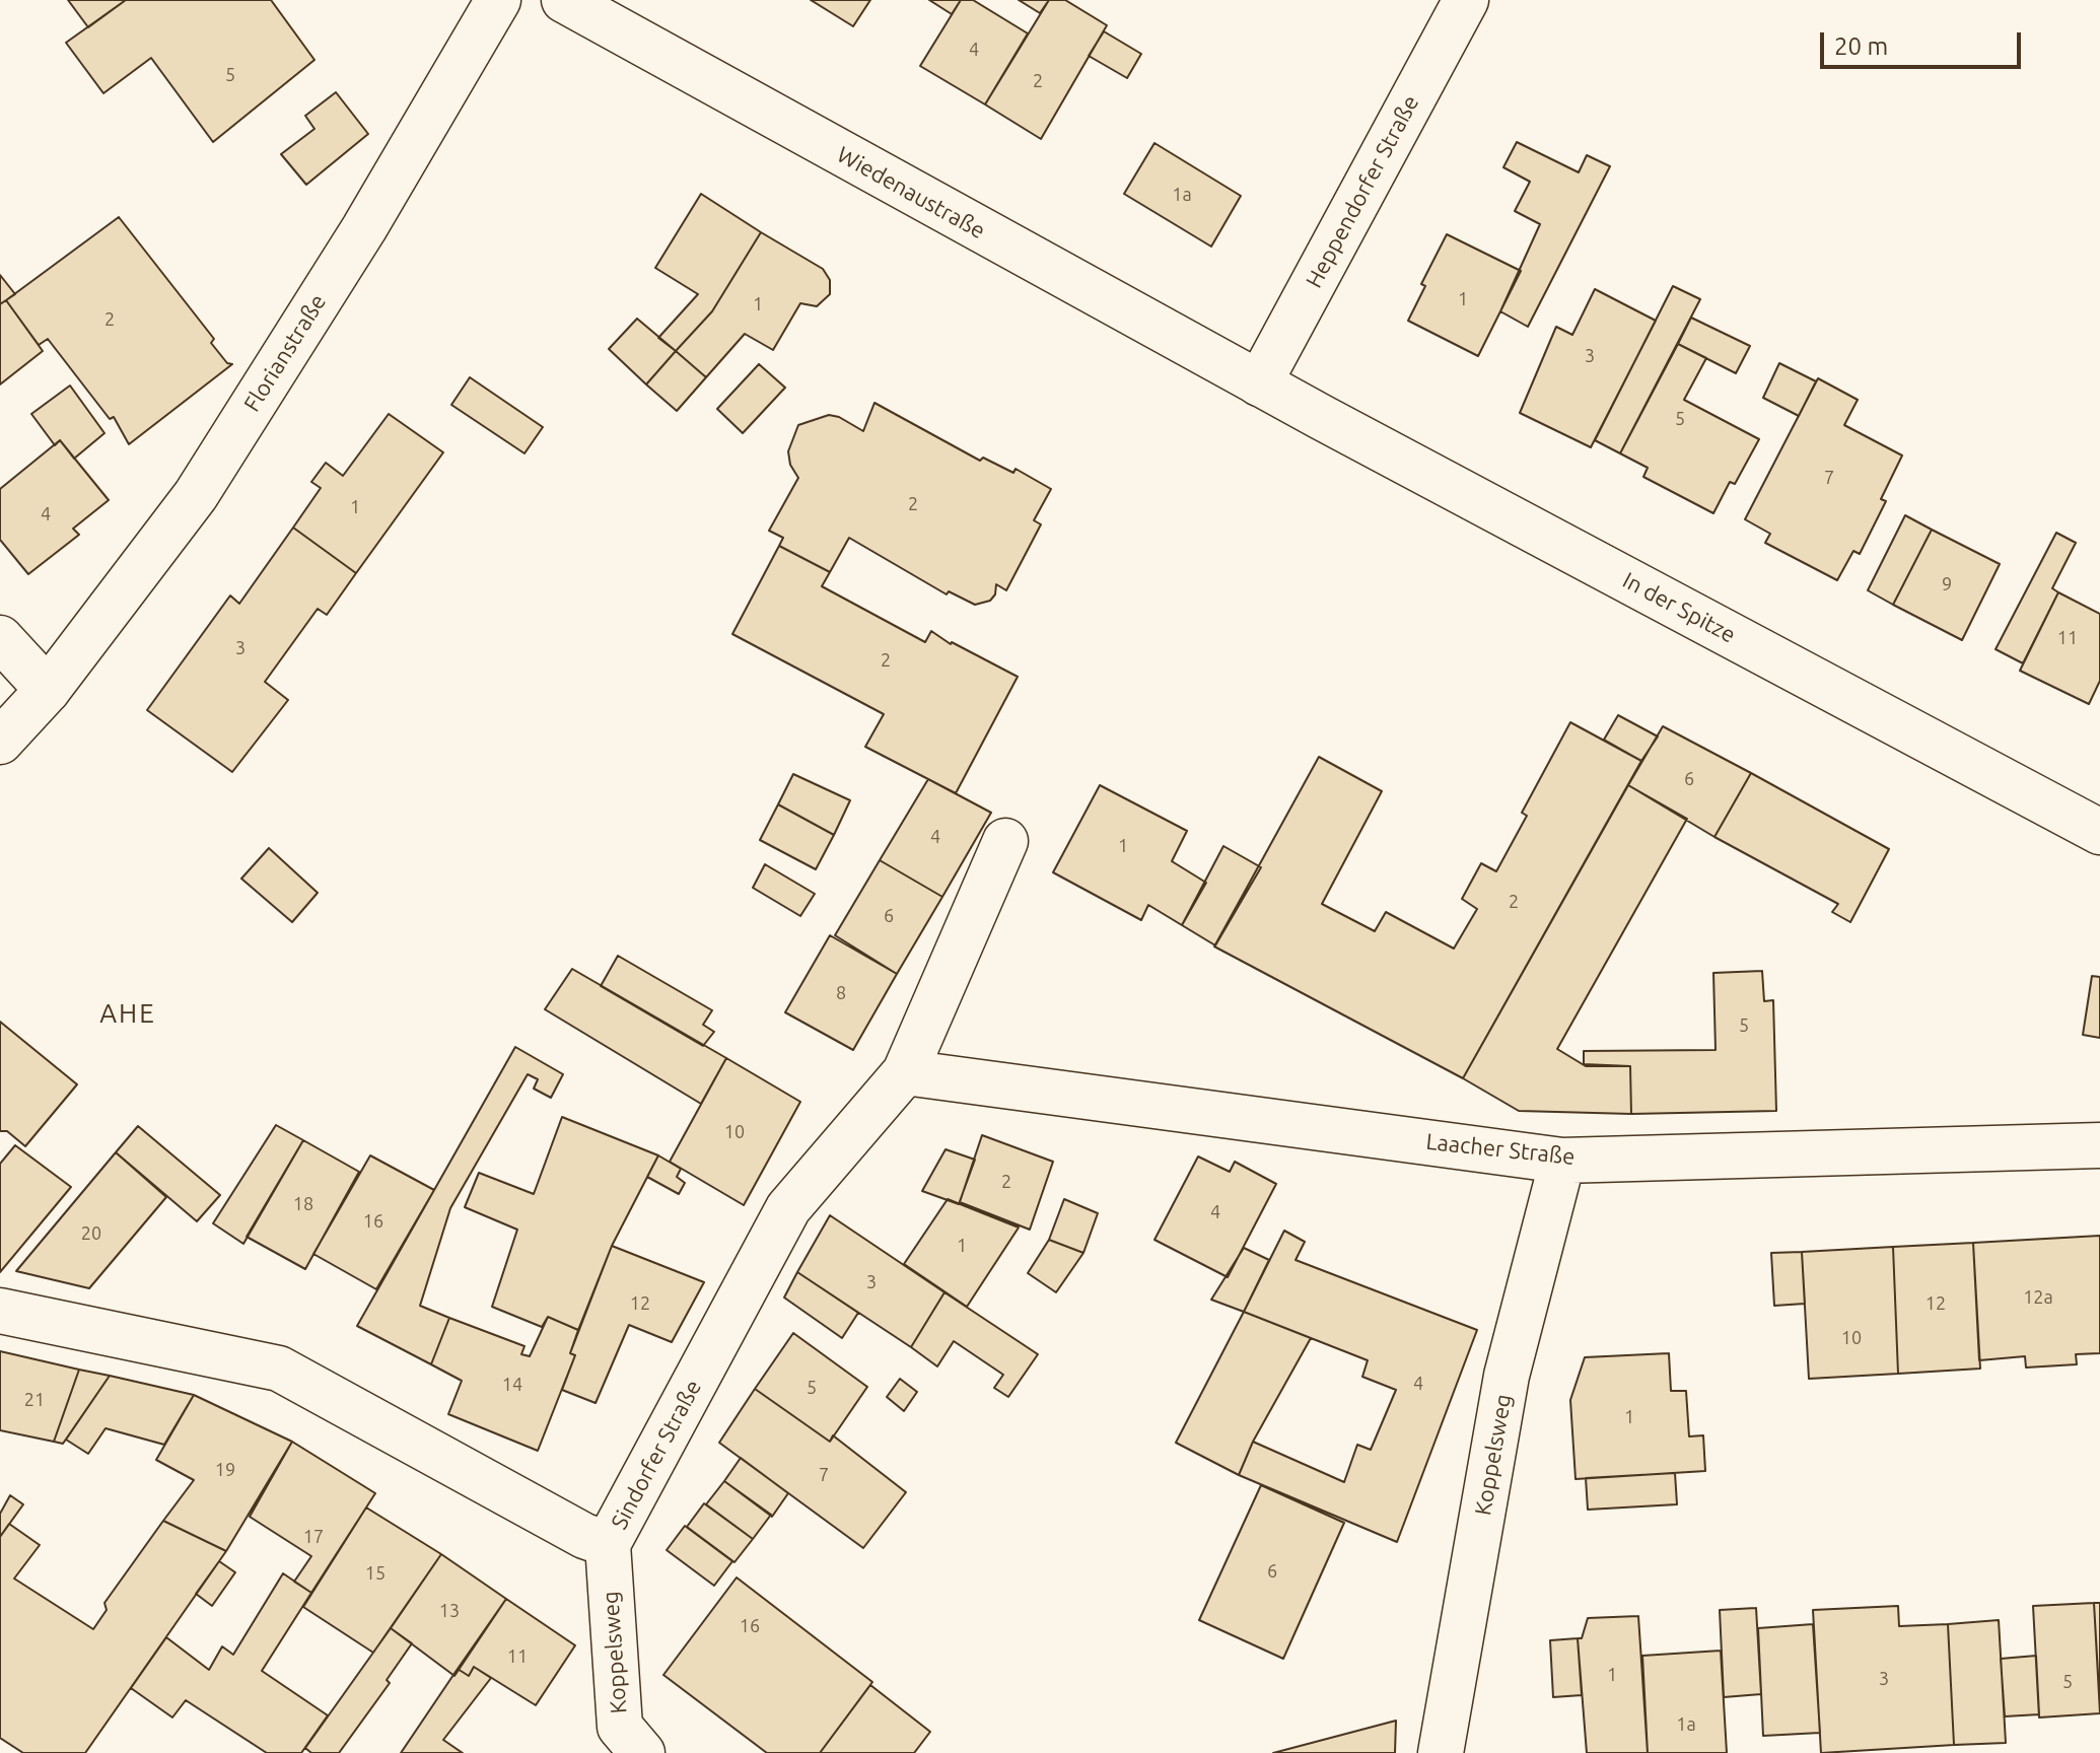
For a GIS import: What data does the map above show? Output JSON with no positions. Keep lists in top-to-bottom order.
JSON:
{
  "streets": {
    "street": [
      "Heppendorfer Straße",
      "Wiedenaustraße",
      "Florianstraße",
      "In der Spitze",
      "Laacher Straße",
      "Sindorfer Straße",
      "Koppelsweg"
    ]
  },
  "crossings": [
    ["Heppendorfer Straße", "Wiedenaustraße"],
    ["Heppendorfer Straße", "In der Spitze"],
    ["Wiedenaustraße", "In der Spitze"],
    ["Laacher Straße", "Sindorfer Straße"],
    ["Laacher Straße", "Koppelsweg"],
    ["Sindorfer Straße", "Koppelsweg"]
  ],
  "districts": ["AHE"],
  "house_numbers": [
    "4",
    "5",
    "2",
    "1a",
    "1",
    "1",
    "2",
    "3",
    "5",
    "7",
    "2",
    "1",
    "4",
    "9",
    "11",
    "3",
    "2",
    "6",
    "4",
    "1",
    "2",
    "6",
    "8",
    "5",
    "10",
    "2",
    "18",
    "4",
    "16",
    "20",
    "1",
    "3",
    "12a",
    "12",
    "12",
    "10",
    "4",
    "14",
    "5",
    "21",
    "1",
    "19",
    "7",
    "17",
    "6",
    "15",
    "13",
    "16",
    "11",
    "1",
    "3",
    "5",
    "1a"
  ],
  "scale_bar": "20 m"
}
